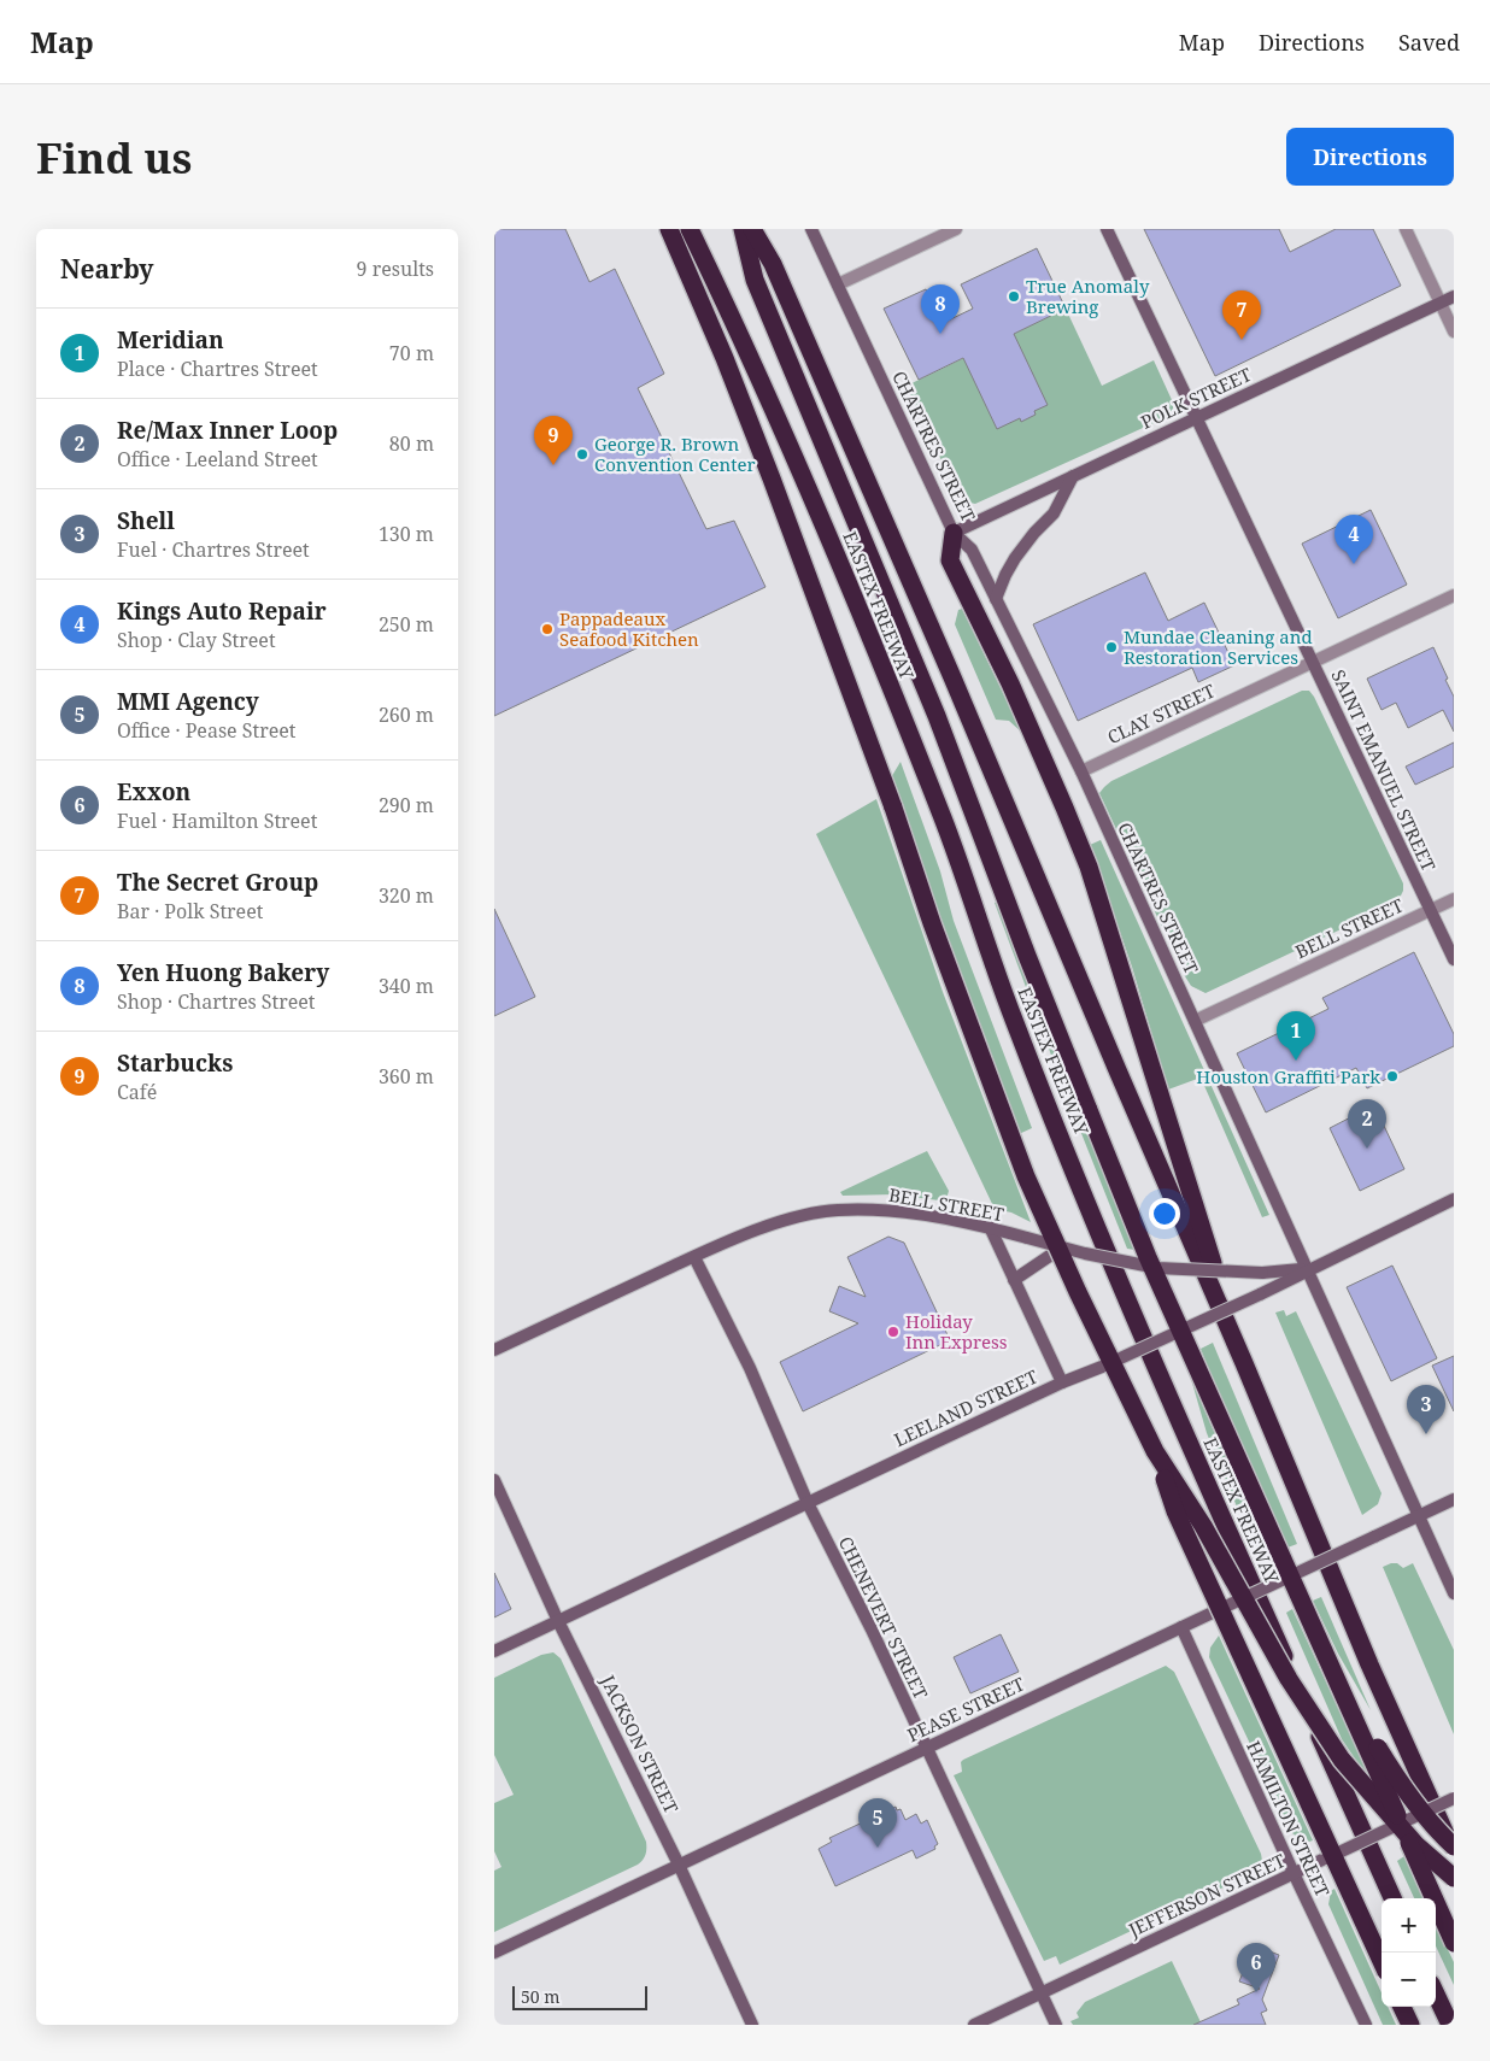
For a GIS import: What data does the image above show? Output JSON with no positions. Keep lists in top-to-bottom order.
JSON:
{
  "streets": {
    "highway": ["EASTEX FREEWAY"],
    "street": [
      "POLK STREET",
      "CHARTRES STREET",
      "CLAY STREET",
      "SAINT EMANUEL STREET",
      "BELL STREET",
      "LEELAND STREET",
      "CHENEVERT STREET",
      "PEASE STREET",
      "JACKSON STREET",
      "HAMILTON STREET",
      "JEFFERSON STREET"
    ]
  },
  "crossings": [
    ["POLK STREET", "CHARTRES STREET"],
    ["POLK STREET", "SAINT EMANUEL STREET"],
    ["CHARTRES STREET", "CLAY STREET"],
    ["CHARTRES STREET", "BELL STREET"],
    ["CHARTRES STREET", "LEELAND STREET"],
    ["CHARTRES STREET", "PEASE STREET"],
    ["CLAY STREET", "SAINT EMANUEL STREET"],
    ["SAINT EMANUEL STREET", "BELL STREET"],
    ["BELL STREET", "LEELAND STREET"],
    ["BELL STREET", "CHENEVERT STREET"],
    ["LEELAND STREET", "CHENEVERT STREET"],
    ["LEELAND STREET", "JACKSON STREET"],
    ["CHENEVERT STREET", "PEASE STREET"],
    ["CHENEVERT STREET", "JEFFERSON STREET"],
    ["PEASE STREET", "JACKSON STREET"],
    ["PEASE STREET", "HAMILTON STREET"],
    ["HAMILTON STREET", "JEFFERSON STREET"]
  ],
  "places": [
    "True Anomaly Brewing",
    "George R. Brown Convention Center",
    "Pappadeaux Seafood Kitchen",
    "Mundae Cleaning and Restoration Services",
    "Houston Graffiti Park",
    "Holiday Inn Express"
  ],
  "scale_bar": "50 m",
  "page": {
    "header": "Map",
    "nav": ["Map", "Directions", "Saved"],
    "buttons": "Directions",
    "title": "Find us",
    "heading": ["Nearby", "9 results"],
    "pins": [
      "8",
      "7",
      "9",
      "4",
      "1",
      "2",
      "3",
      "5",
      "6"
    ],
    "list": [
      {
        "mark": "1",
        "name": "Meridian",
        "note": "Place · Chartres Street",
        "value": "70 m"
      },
      {
        "mark": "2",
        "name": "Re/Max Inner Loop",
        "note": "Office · Leeland Street",
        "value": "80 m"
      },
      {
        "mark": "3",
        "name": "Shell",
        "note": "Fuel · Chartres Street",
        "value": "130 m"
      },
      {
        "mark": "4",
        "name": "Kings Auto Repair",
        "note": "Shop · Clay Street",
        "value": "250 m"
      },
      {
        "mark": "5",
        "name": "MMI Agency",
        "note": "Office · Pease Street",
        "value": "260 m"
      },
      {
        "mark": "6",
        "name": "Exxon",
        "note": "Fuel · Hamilton Street",
        "value": "290 m"
      },
      {
        "mark": "7",
        "name": "The Secret Group",
        "note": "Bar · Polk Street",
        "value": "320 m"
      },
      {
        "mark": "8",
        "name": "Yen Huong Bakery",
        "note": "Shop · Chartres Street",
        "value": "340 m"
      },
      {
        "mark": "9",
        "name": "Starbucks",
        "note": "Café",
        "value": "360 m"
      }
    ],
    "map_buttons": ["+", "−"],
    "scale": "50 m"
  }
}
